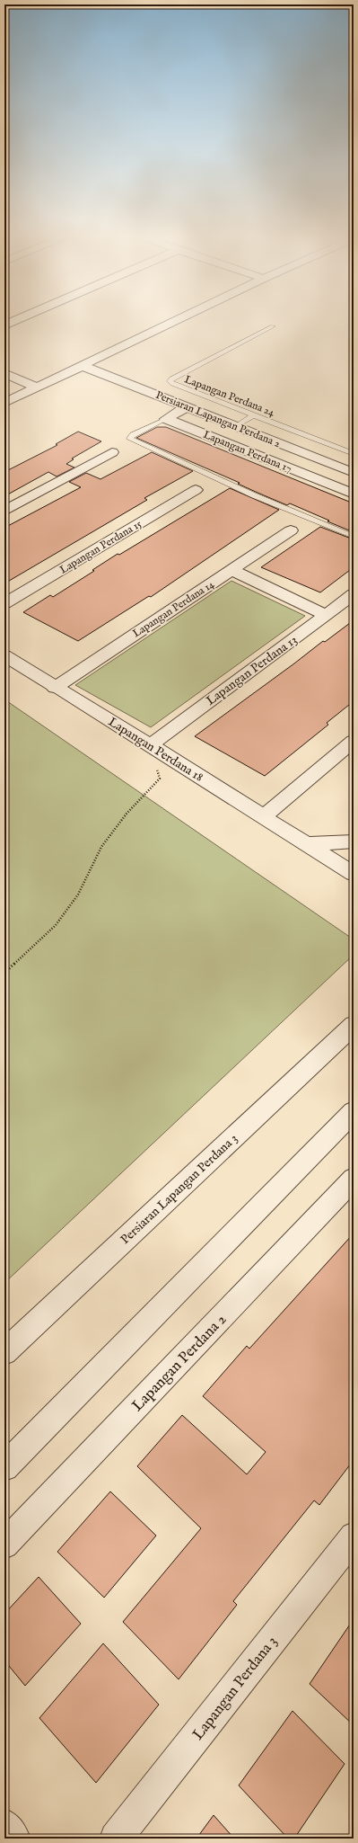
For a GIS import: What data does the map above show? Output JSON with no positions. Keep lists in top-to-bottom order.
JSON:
{
  "streets": {
    "street": [
      "Persiaran Lapangan Perdana 2",
      "Lapangan Perdana 17",
      "Lapangan Perdana 15",
      "Lapangan Perdana 14",
      "Lapangan Perdana 13",
      "Lapangan Perdana 18",
      "Persiaran Lapangan Perdana 3",
      "Lapangan Perdana 2",
      "Lapangan Perdana 3"
    ],
    "lane": ["Lapangan Perdana 24"]
  },
  "crossings": [
    ["Lapangan Perdana 14", "Lapangan Perdana 18"],
    ["Lapangan Perdana 13", "Lapangan Perdana 18"]
  ]
}
